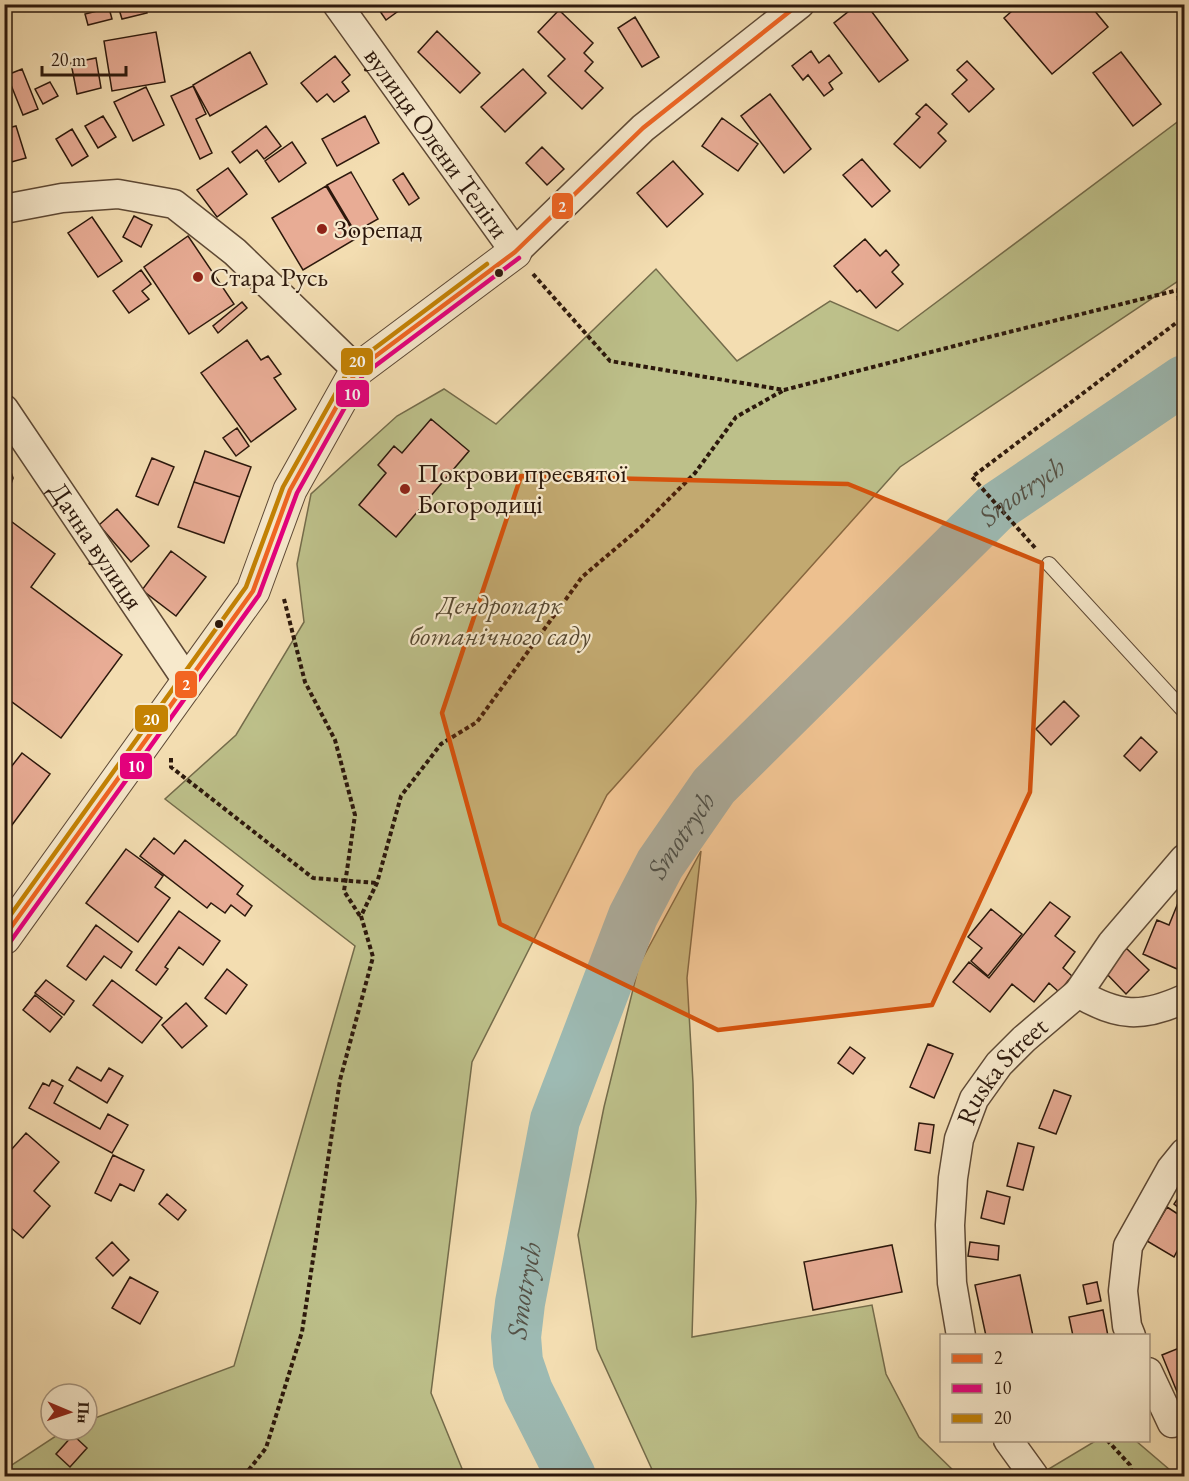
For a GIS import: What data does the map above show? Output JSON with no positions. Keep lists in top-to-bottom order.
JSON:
{
  "streets": {
    "street": ["вулиця Олени Теліги", "Дачна вулиця", "Ruska Street"]
  },
  "water": ["Smotrych"],
  "parks": ["Дендропарк ботанічного саду"],
  "places": ["Зорепад", "Стара Русь", "Покрови пресвятої Богородиці"],
  "lines": ["transit line 2", "transit line 10", "transit line 20"],
  "legend": ["2", "10", "20"],
  "scale_bar": "20 m",
  "north": "right"
}
